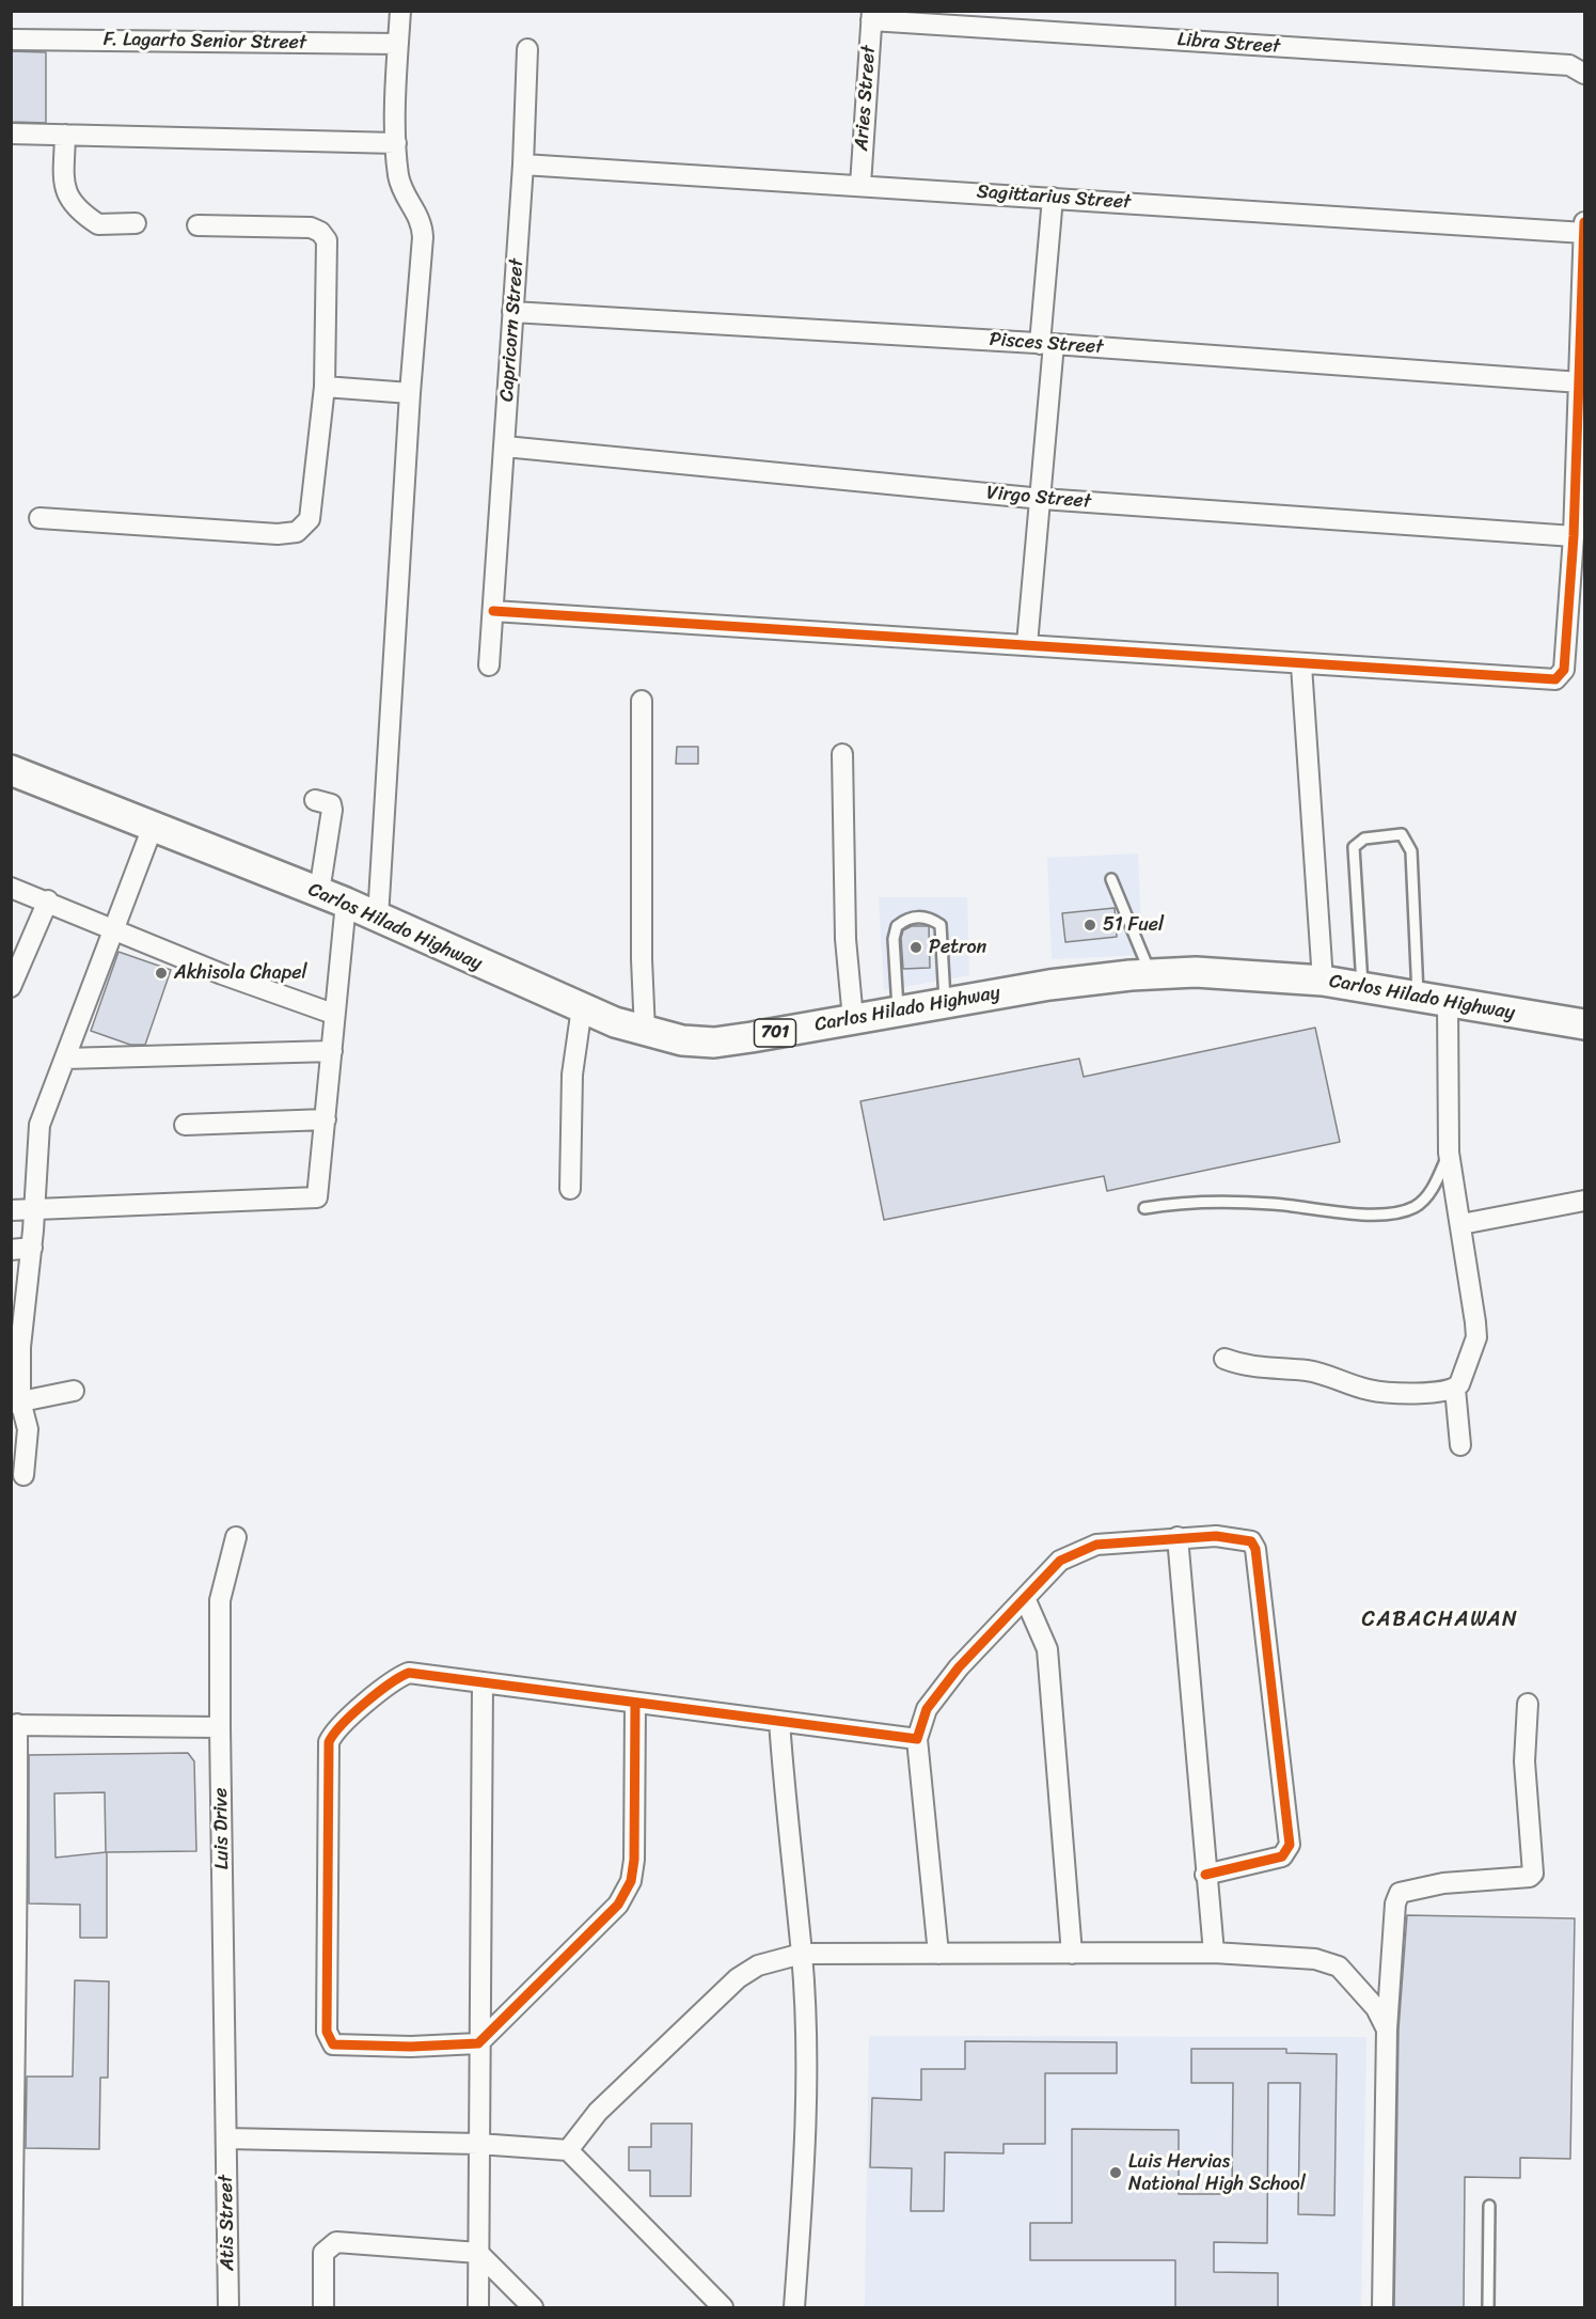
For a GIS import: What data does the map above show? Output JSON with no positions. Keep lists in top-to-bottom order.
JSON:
{
  "streets": {
    "main road": ["Carlos Hilado Highway", "701"],
    "street": [
      "F. Lagarto Senior Street",
      "Libra Street",
      "Aries Street",
      "Sagittarius Street",
      "Capricorn Street",
      "Pisces Street",
      "Virgo Street",
      "Luis Drive",
      "Atis Street"
    ]
  },
  "crossings": [
    ["Libra Street", "Aries Street"],
    ["Aries Street", "Sagittarius Street"],
    ["Sagittarius Street", "Capricorn Street"],
    ["Capricorn Street", "Pisces Street"],
    ["Capricorn Street", "Virgo Street"],
    ["Luis Drive", "Atis Street"]
  ],
  "districts": ["CABACHAWAN"],
  "places": [
    "51 Fuel",
    "Petron",
    "Akhisola Chapel",
    "Luis Hervias National High School"
  ]
}
